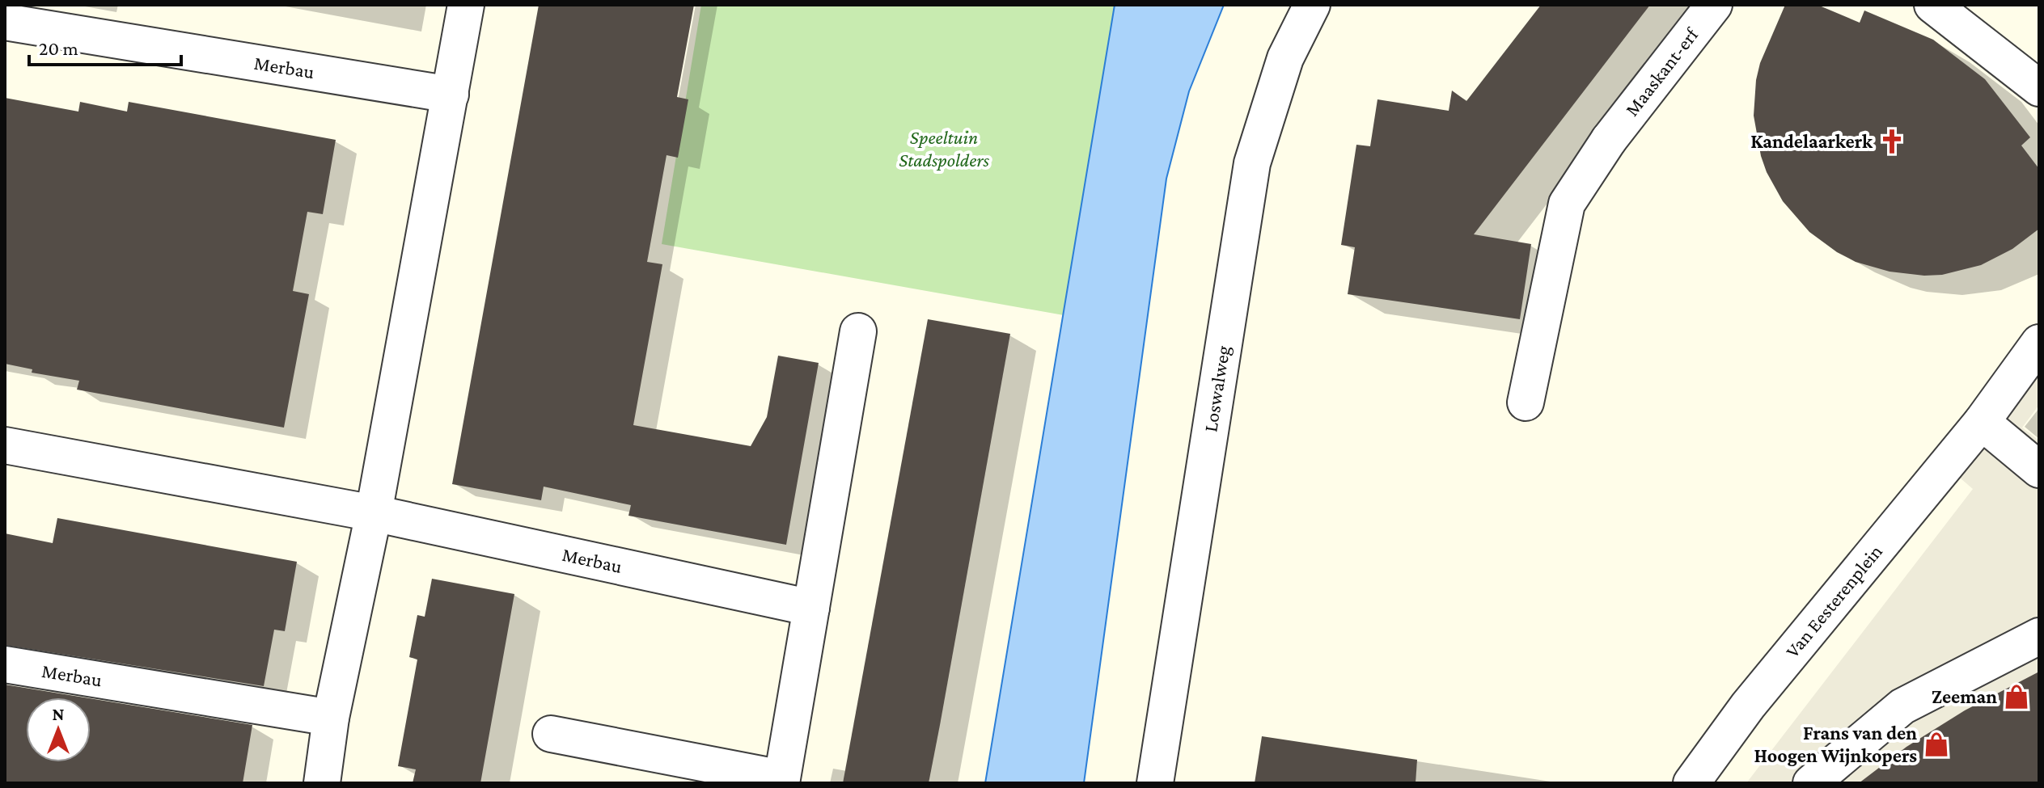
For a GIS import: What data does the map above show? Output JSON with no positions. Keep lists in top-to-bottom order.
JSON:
{
  "streets": {
    "street": [
      "Merbau",
      "Maaskant-erf",
      "Loswalweg",
      "Van Eesterenplein"
    ]
  },
  "parks": ["Speeltuin Stadspolders"],
  "places": {
    "church": ["Kandelaarkerk"],
    "shop": ["Zeeman", "Frans van den Hoogen Wijnkopers"]
  },
  "scale_bar": "20 m",
  "north": "top"
}
